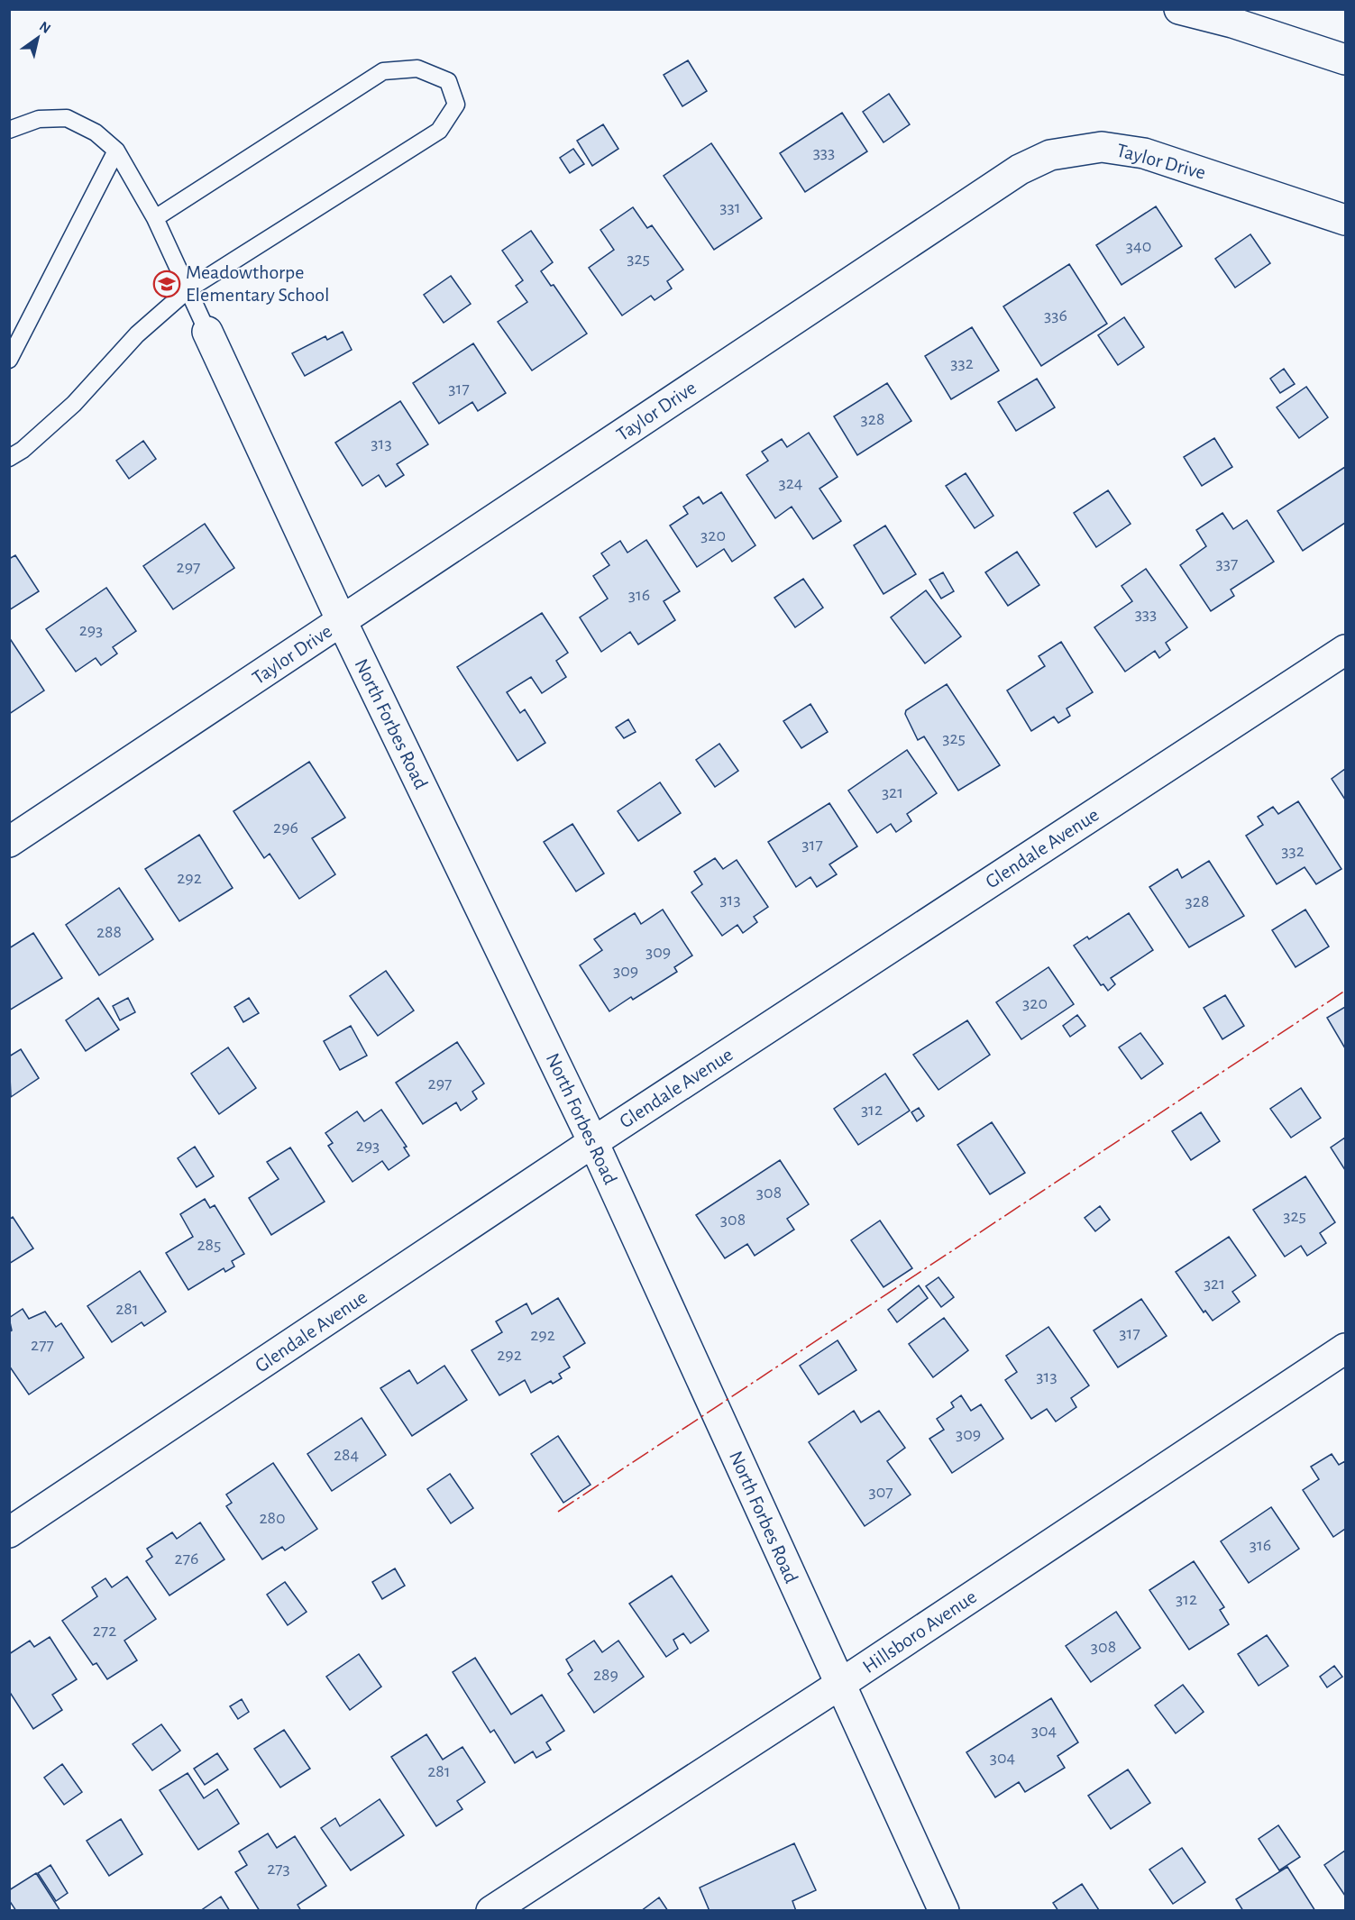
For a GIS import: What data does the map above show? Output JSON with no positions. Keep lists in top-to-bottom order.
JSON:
{
  "streets": {
    "main road": [
      "Taylor Drive",
      "North Forbes Road",
      "Glendale Avenue",
      "Hillsboro Avenue"
    ]
  },
  "crossings": [
    ["Taylor Drive", "North Forbes Road"],
    ["North Forbes Road", "Glendale Avenue"],
    ["North Forbes Road", "Hillsboro Avenue"]
  ],
  "places": {
    "school or university": ["Meadowthorpe Elementary School"]
  },
  "house_numbers": [
    "333",
    "331",
    "340",
    "325",
    "336",
    "332",
    "317",
    "328",
    "313",
    "324",
    "320",
    "337",
    "297",
    "316",
    "333",
    "293",
    "325",
    "321",
    "296",
    "317",
    "332",
    "292",
    "313",
    "328",
    "288",
    "309",
    "309",
    "320",
    "297",
    "312",
    "293",
    "308",
    "325",
    "308",
    "285",
    "321",
    "281",
    "317",
    "292",
    "277",
    "292",
    "313",
    "309",
    "284",
    "307",
    "280",
    "316",
    "276",
    "312",
    "272",
    "308",
    "289",
    "304",
    "304",
    "281",
    "273"
  ],
  "north": "top right"
}
